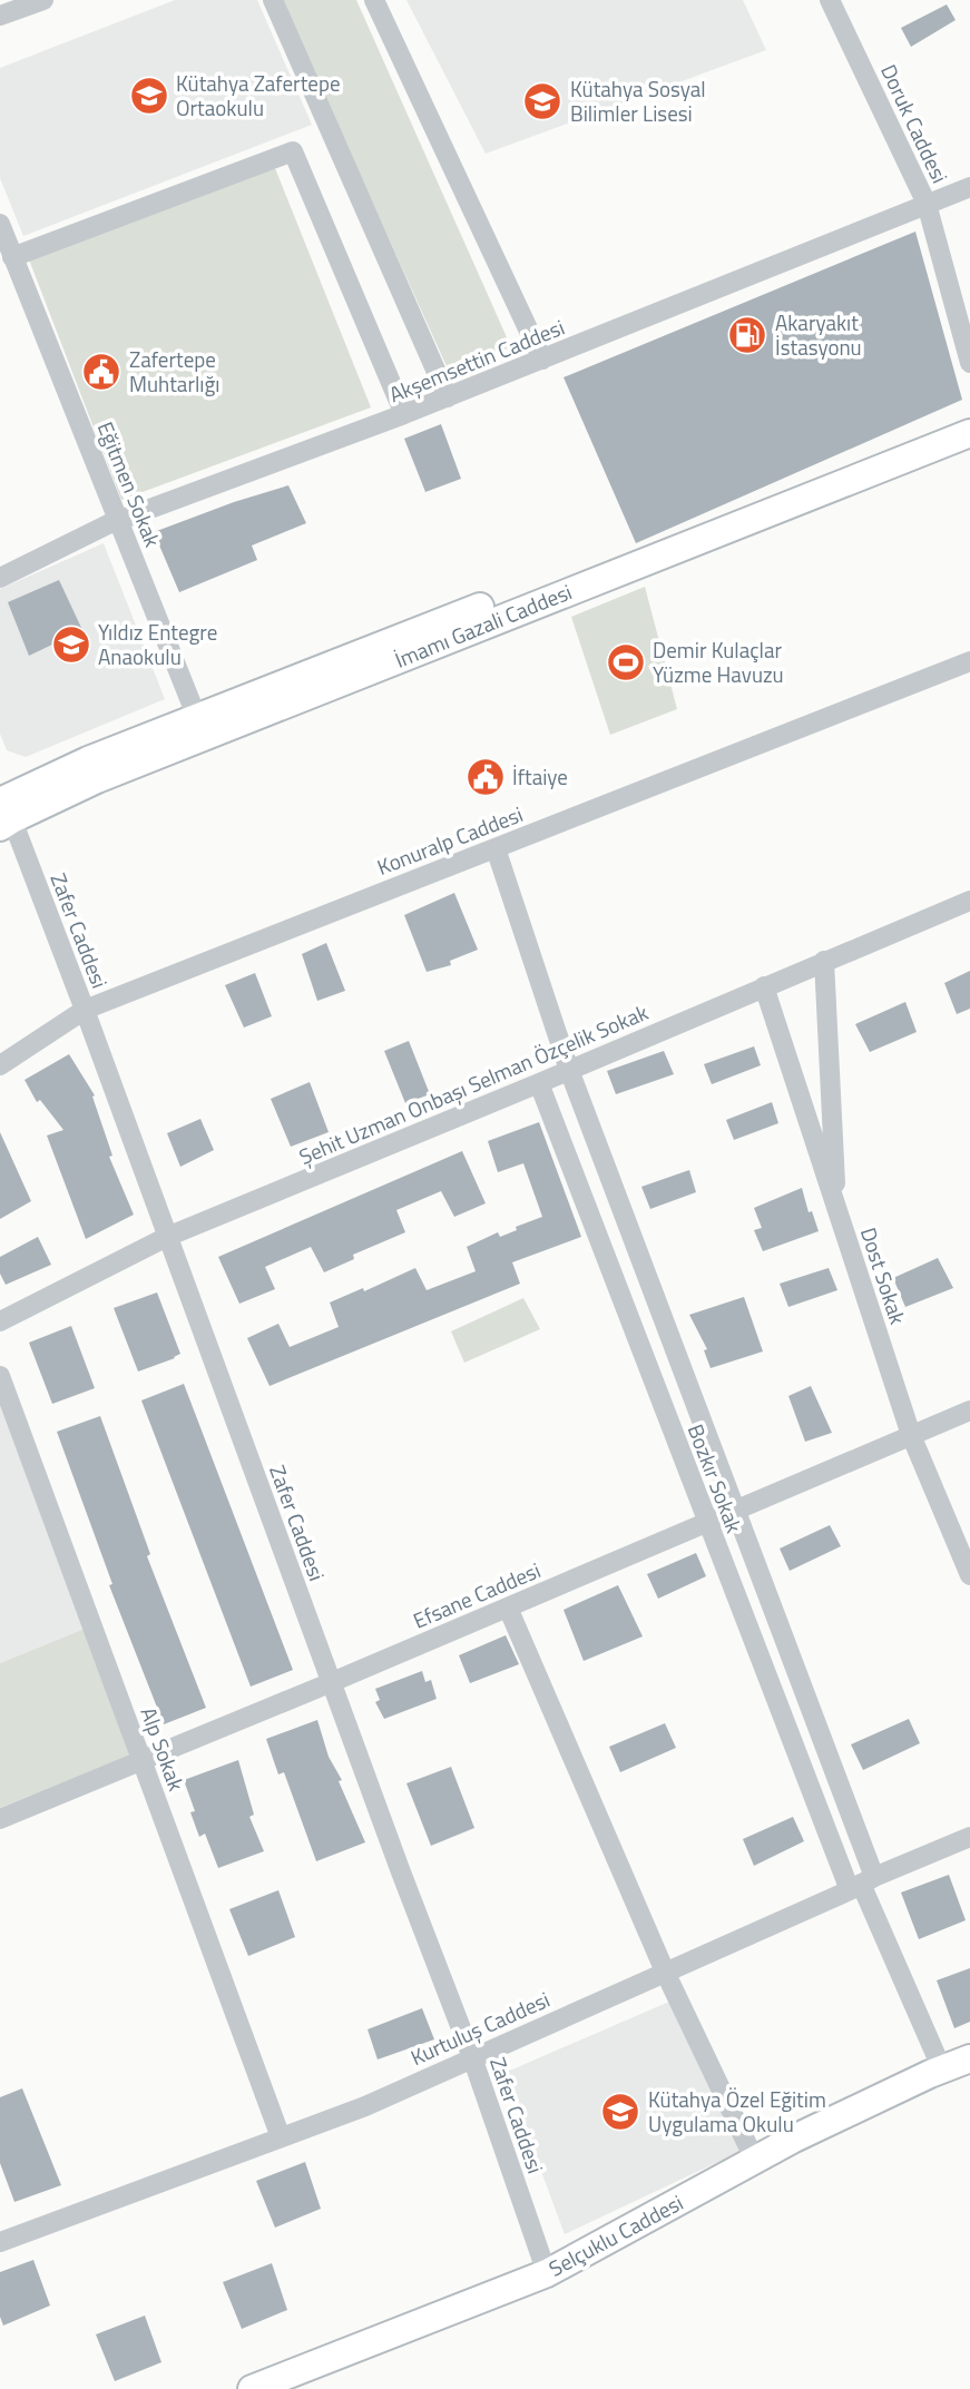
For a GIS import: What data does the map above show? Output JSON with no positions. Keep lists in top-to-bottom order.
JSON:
{
  "streets": {
    "main road": ["İmamı Gazali Caddesi", "Selçuklu Caddesi"],
    "street": [
      "Doruk Caddesi",
      "Akşemsettin Caddesi",
      "Eğitmen Sokak",
      "Konuralp Caddesi",
      "Zafer Caddesi",
      "Şehit Uzman Onbaşı Selman Özçelik Sokak",
      "Dost Sokak",
      "Bozkır Sokak",
      "Efsane Caddesi",
      "Alp Sokak",
      "Kurtuluş Caddesi"
    ]
  },
  "crossings": [
    ["Doruk Caddesi", "Akşemsettin Caddesi"],
    ["Akşemsettin Caddesi", "Eğitmen Sokak"],
    ["Eğitmen Sokak", "İmamı Gazali Caddesi"],
    ["İmamı Gazali Caddesi", "Zafer Caddesi"],
    ["Konuralp Caddesi", "Zafer Caddesi"],
    ["Konuralp Caddesi", "Bozkır Sokak"],
    ["Zafer Caddesi", "Şehit Uzman Onbaşı Selman Özçelik Sokak"],
    ["Zafer Caddesi", "Efsane Caddesi"],
    ["Zafer Caddesi", "Kurtuluş Caddesi"],
    ["Zafer Caddesi", "Selçuklu Caddesi"],
    ["Şehit Uzman Onbaşı Selman Özçelik Sokak", "Dost Sokak"],
    ["Şehit Uzman Onbaşı Selman Özçelik Sokak", "Bozkır Sokak"],
    ["Dost Sokak", "Efsane Caddesi"],
    ["Bozkır Sokak", "Efsane Caddesi"],
    ["Bozkır Sokak", "Kurtuluş Caddesi"],
    ["Efsane Caddesi", "Alp Sokak"],
    ["Alp Sokak", "Kurtuluş Caddesi"]
  ],
  "places": {
    "school or university": [
      "Kütahya Zafertepe Ortaokulu",
      "Kütahya Sosyal Bilimler Lisesi",
      "Yıldız Entegre Anaokulu",
      "Kütahya Özel Eğitim Uygulama Okulu"
    ],
    "fuel station": ["Akaryakıt İstasyonu"],
    "public building": ["Zafertepe Muhtarlığı", "İftaiye"],
    "sports": ["Demir Kulaçlar Yüzme Havuzu"]
  }
}
